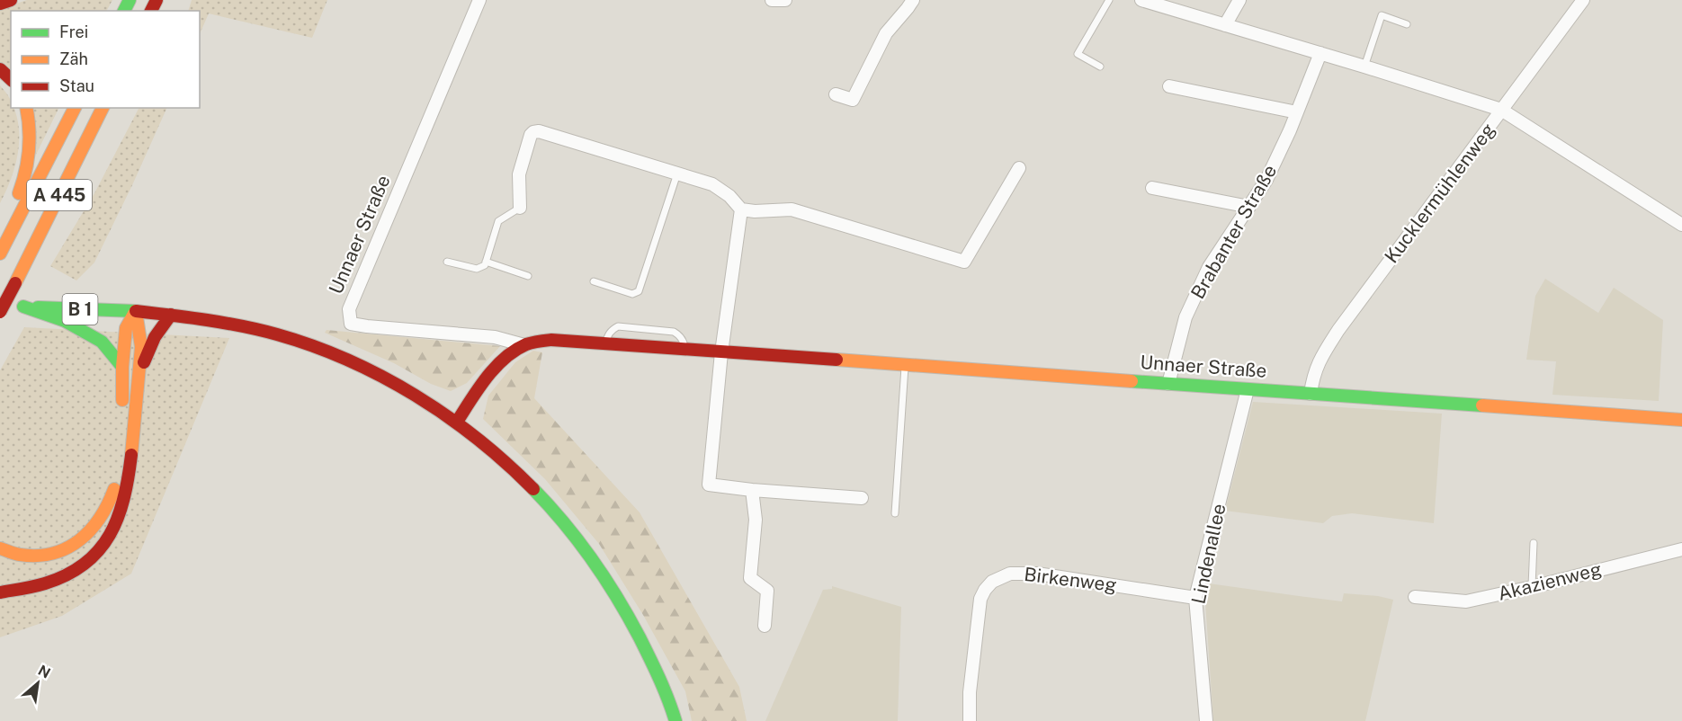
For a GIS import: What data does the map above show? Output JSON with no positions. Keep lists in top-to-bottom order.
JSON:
{
  "streets": {
    "main road": ["A 445", "Unnaer Straße", "B 1"],
    "street": [
      "Kucklermühlenweg",
      "Brabanter Straße",
      "Lindenallee",
      "Birkenweg",
      "Akazienweg"
    ]
  },
  "crossings": [
    ["Kucklermühlenweg", "Unnaer Straße"],
    ["Brabanter Straße", "Unnaer Straße"],
    ["Unnaer Straße", "Lindenallee"],
    ["Lindenallee", "Birkenweg"]
  ],
  "legend": ["Frei", "Zäh", "Stau"],
  "north": "top right"
}
